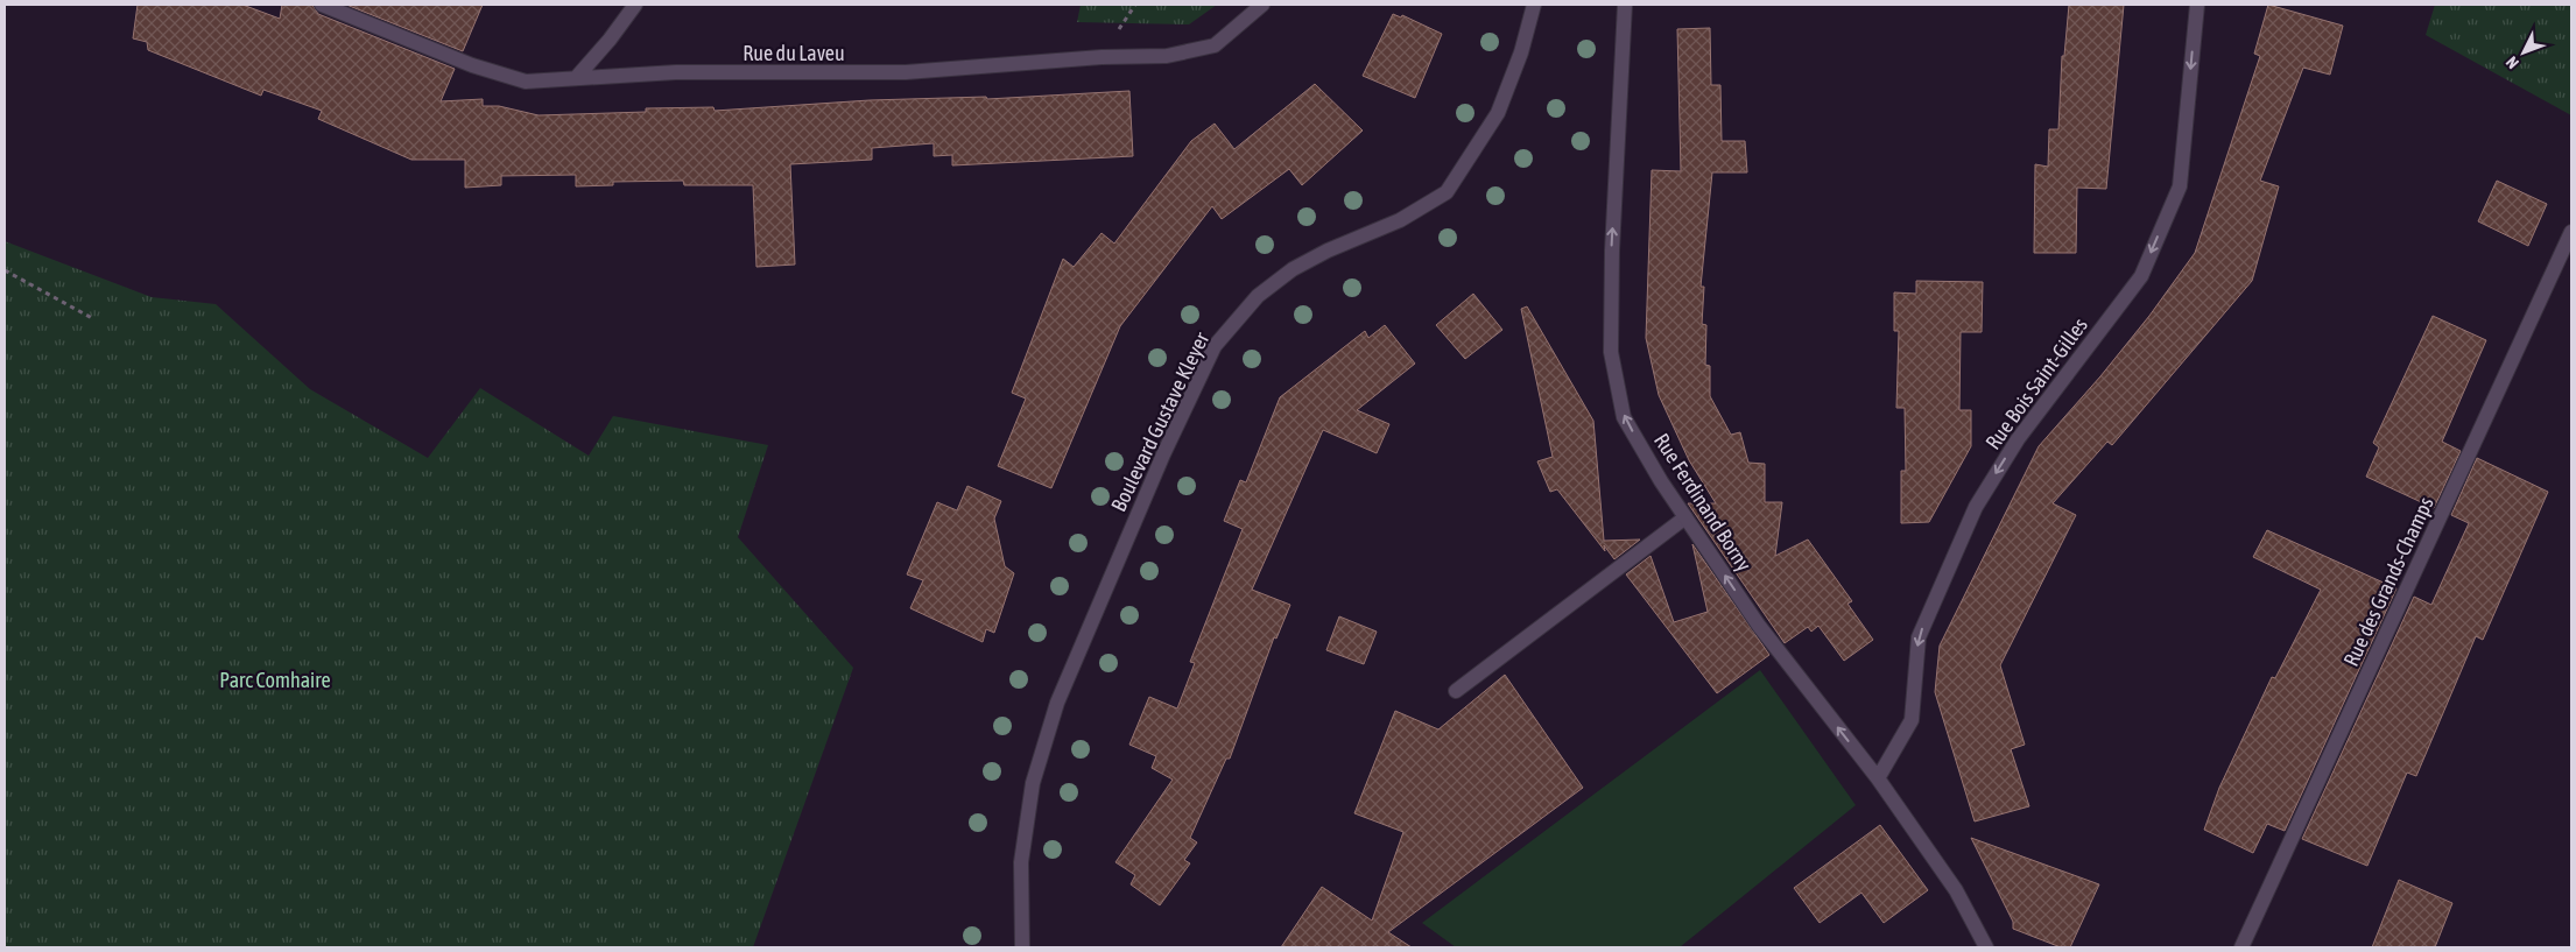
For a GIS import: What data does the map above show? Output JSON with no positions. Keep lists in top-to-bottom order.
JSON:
{
  "streets": {
    "street": [
      "Rue du Laveu",
      "Rue Bois Saint-Gilles",
      "Boulevard Gustave Kleyer",
      "Rue Ferdinand Borny",
      "Rue des Grands-Champs"
    ]
  },
  "crossings": [
    ["Rue Bois Saint-Gilles", "Rue Ferdinand Borny"]
  ],
  "one_way": ["Rue Bois Saint-Gilles", "Rue Ferdinand Borny"],
  "parks": ["Parc Comhaire"],
  "north": "bottom left"
}
